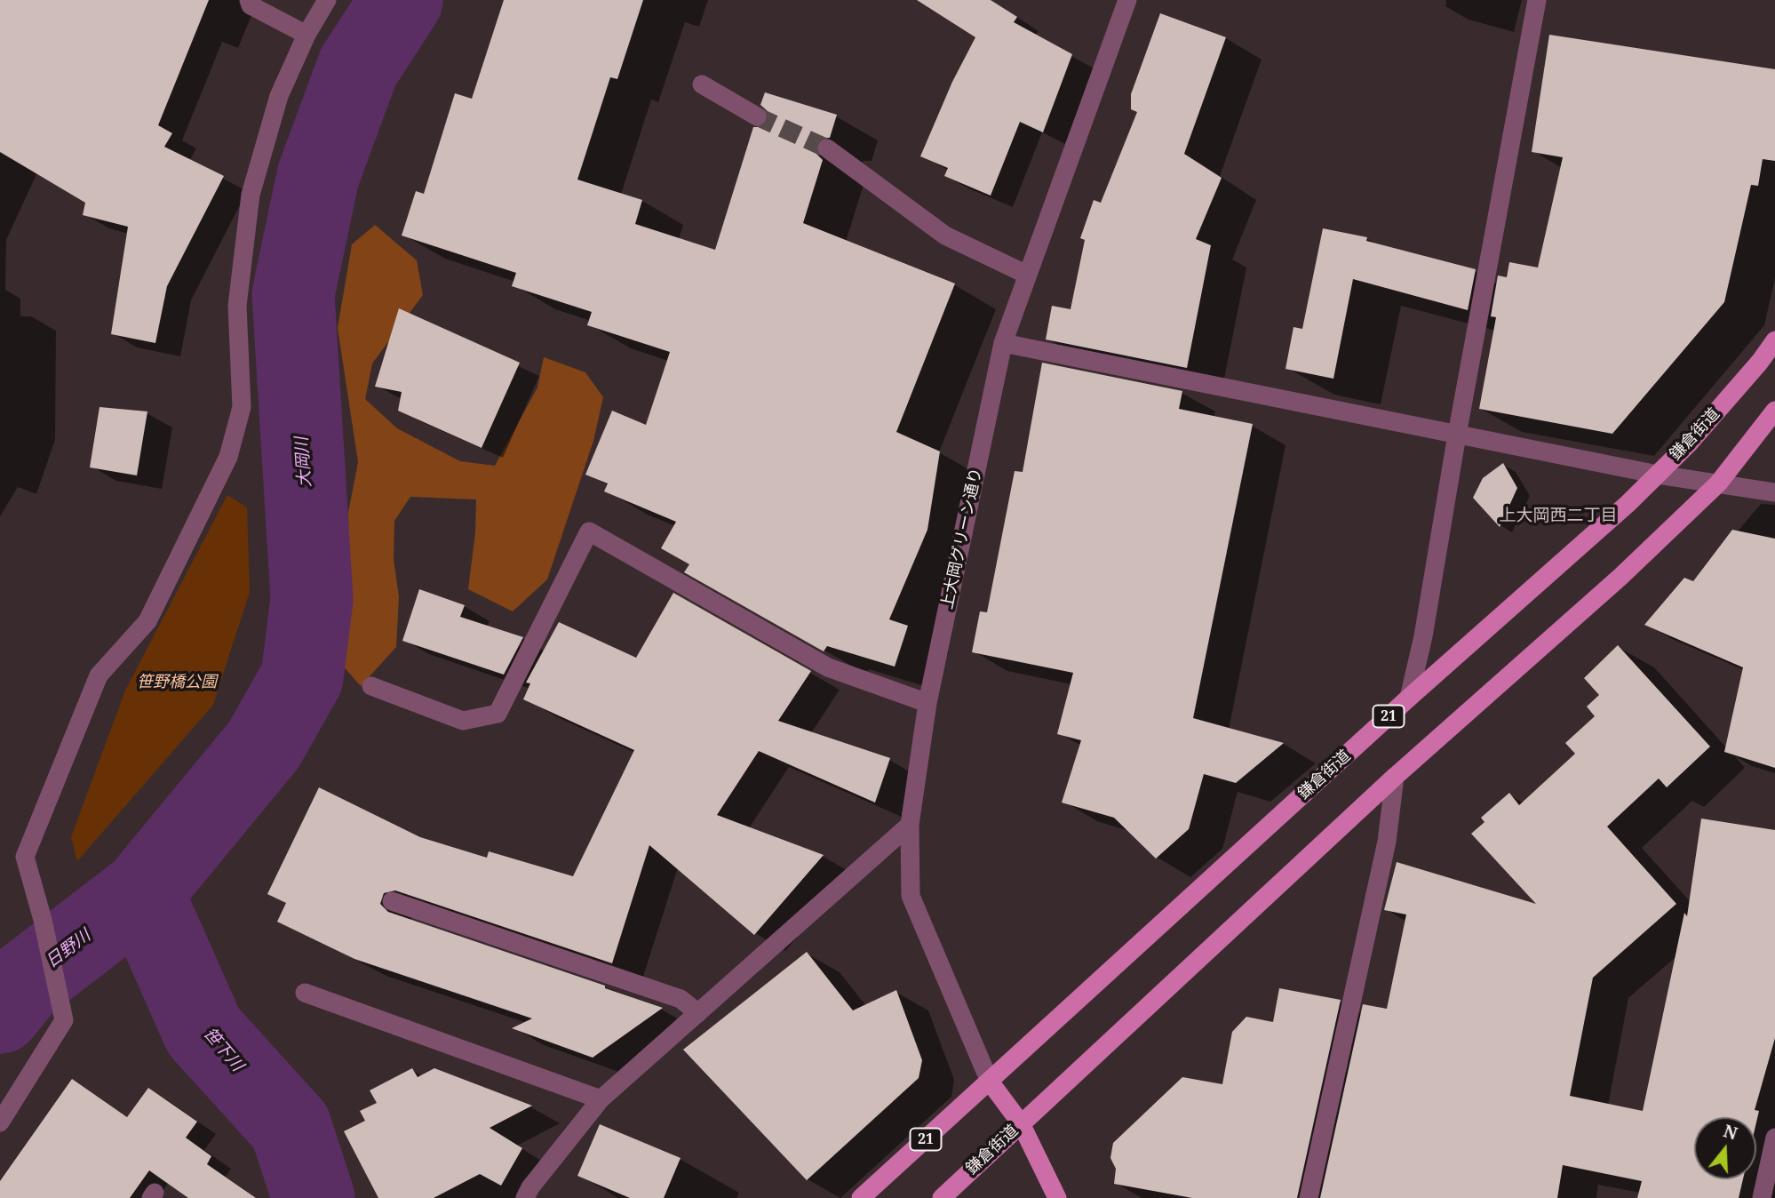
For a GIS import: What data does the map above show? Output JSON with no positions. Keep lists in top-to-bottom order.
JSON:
{
  "streets": {
    "main road": ["鎌倉街道", "21"],
    "street": ["上大岡グリーン通り"]
  },
  "crossings": [
    ["鎌倉街道", "上大岡グリーン通り"]
  ],
  "districts": ["上大岡西二丁目"],
  "water": ["大岡川", "日野川", "笹下川"],
  "parks": ["笹野橋公園"],
  "north": "top"
}
